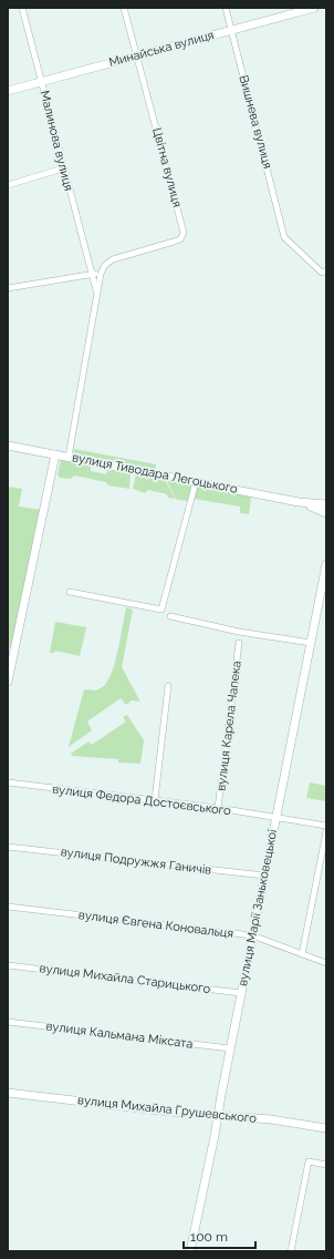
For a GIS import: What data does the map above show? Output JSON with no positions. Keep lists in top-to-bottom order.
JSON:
{
  "streets": {
    "street": [
      "Минайська вулиця",
      "Вишнева вулиця",
      "Малинова вулиця",
      "Цвітна вулиця",
      "вулиця Тиводара Легоцького",
      "вулиця Карела Чапека",
      "вулиця Федора Достоєвського",
      "вулиця Подружжя Ганичів",
      "вулиця Марії Заньковецької",
      "вулиця Євгена Коновальця",
      "вулиця Михайла Старицького",
      "вулиця Кальмана Міксата",
      "вулиця Михайла Грушевського"
    ]
  },
  "crossings": [
    ["Минайська вулиця", "Вишнева вулиця"],
    ["Минайська вулиця", "Малинова вулиця"],
    ["Минайська вулиця", "Цвітна вулиця"],
    ["вулиця Карела Чапека", "вулиця Федора Достоєвського"],
    ["вулиця Федора Достоєвського", "вулиця Марії Заньковецької"],
    ["вулиця Подружжя Ганичів", "вулиця Марії Заньковецької"],
    ["вулиця Марії Заньковецької", "вулиця Євгена Коновальця"],
    ["вулиця Марії Заньковецької", "вулиця Михайла Старицького"],
    ["вулиця Марії Заньковецької", "вулиця Кальмана Міксата"],
    ["вулиця Марії Заньковецької", "вулиця Михайла Грушевського"]
  ],
  "scale_bar": "100 m"
}
